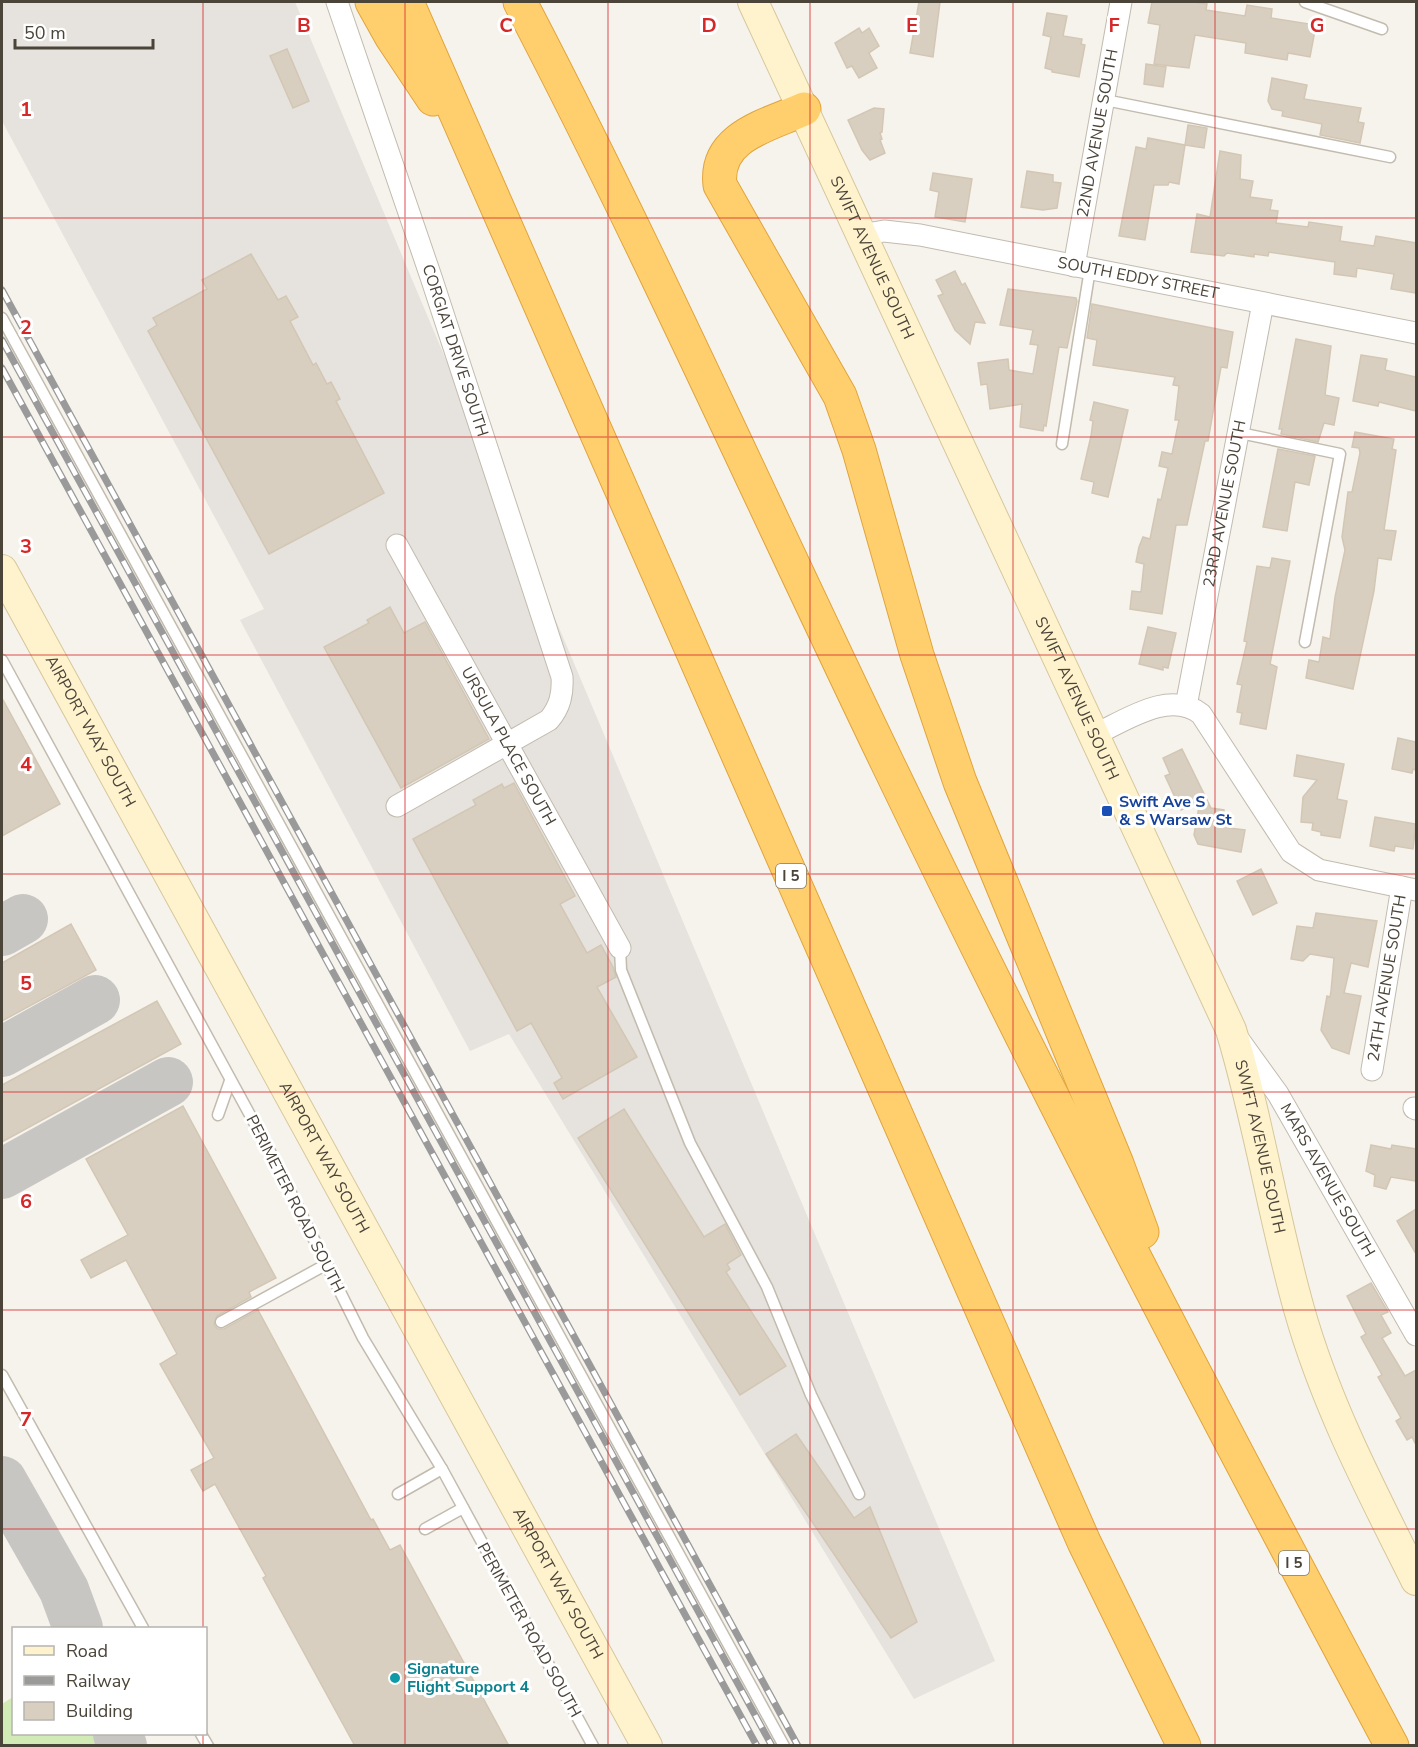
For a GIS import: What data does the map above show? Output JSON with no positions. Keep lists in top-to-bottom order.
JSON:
{
  "streets": {
    "highway": ["I 5"],
    "street": [
      "22ND AVENUE SOUTH",
      "SWIFT AVENUE SOUTH",
      "SOUTH EDDY STREET",
      "CORGIAT DRIVE SOUTH",
      "23RD AVENUE SOUTH",
      "AIRPORT WAY SOUTH",
      "URSULA PLACE SOUTH",
      "24TH AVENUE SOUTH",
      "MARS AVENUE SOUTH"
    ],
    "lane": ["PERIMETER ROAD SOUTH"]
  },
  "crossings": [
    ["22ND AVENUE SOUTH", "SOUTH EDDY STREET"],
    ["SWIFT AVENUE SOUTH", "SOUTH EDDY STREET"],
    ["SWIFT AVENUE SOUTH", "MARS AVENUE SOUTH"],
    ["SOUTH EDDY STREET", "23RD AVENUE SOUTH"],
    ["CORGIAT DRIVE SOUTH", "URSULA PLACE SOUTH"]
  ],
  "places": {
    "transit": ["Swift Ave S & S Warsaw St"],
    "other": ["Signature Flight Support 4"]
  },
  "legend": ["Road", "Railway", "Building"],
  "scale_bar": "50 m",
  "grid": {
    "columns": [
      "B",
      "C",
      "D",
      "E",
      "F",
      "G"
    ],
    "rows": [
      "1",
      "2",
      "3",
      "4",
      "5",
      "6",
      "7"
    ]
  }
}
